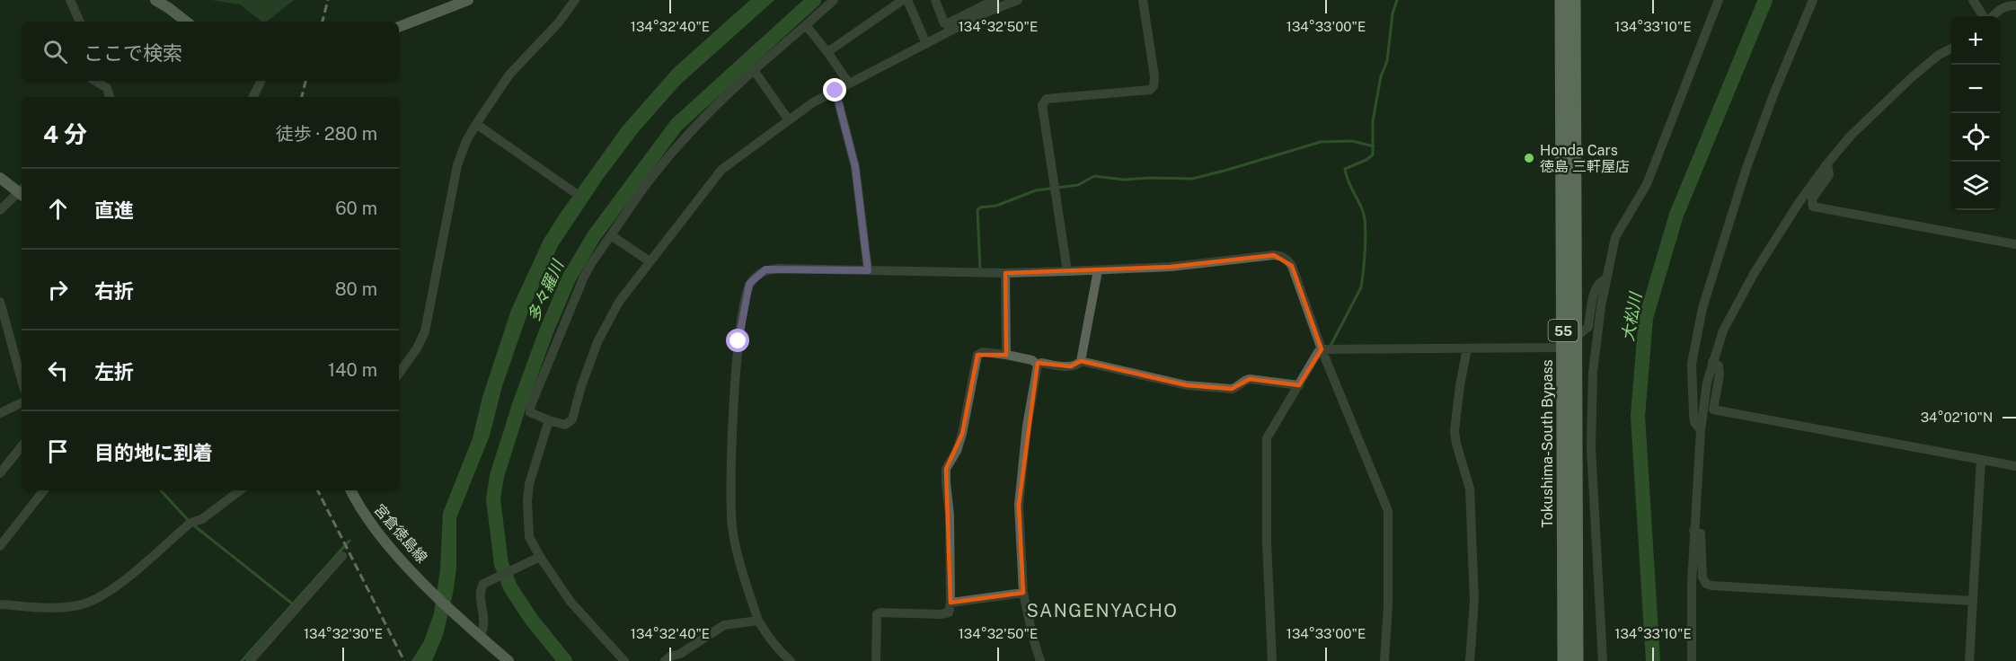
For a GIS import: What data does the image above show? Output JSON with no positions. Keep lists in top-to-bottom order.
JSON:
{
  "streets": {
    "highway": ["55", "Tokushima-South Bypass"],
    "main road": ["宮倉徳島線"]
  },
  "districts": ["SANGENYACHO"],
  "water": ["多々羅川", "大松川"],
  "places": ["Honda Cars 徳島 三軒屋店"],
  "page": {
    "map_buttons": ["+", "−"],
    "search": "ここで検索",
    "heading": ["4 分", "徒歩 · 280 m"],
    "list": [
      ["直進", "60 m"],
      ["右折", "80 m"],
      ["左折", "140 m"],
      "目的地に到着"
    ]
  },
  "coordinates": [
    "134°32'40\"E",
    "134°32'50\"E",
    "134°33'00\"E",
    "134°33'10\"E",
    "34°02'10\"N",
    "134°32'30\"E"
  ]
}
